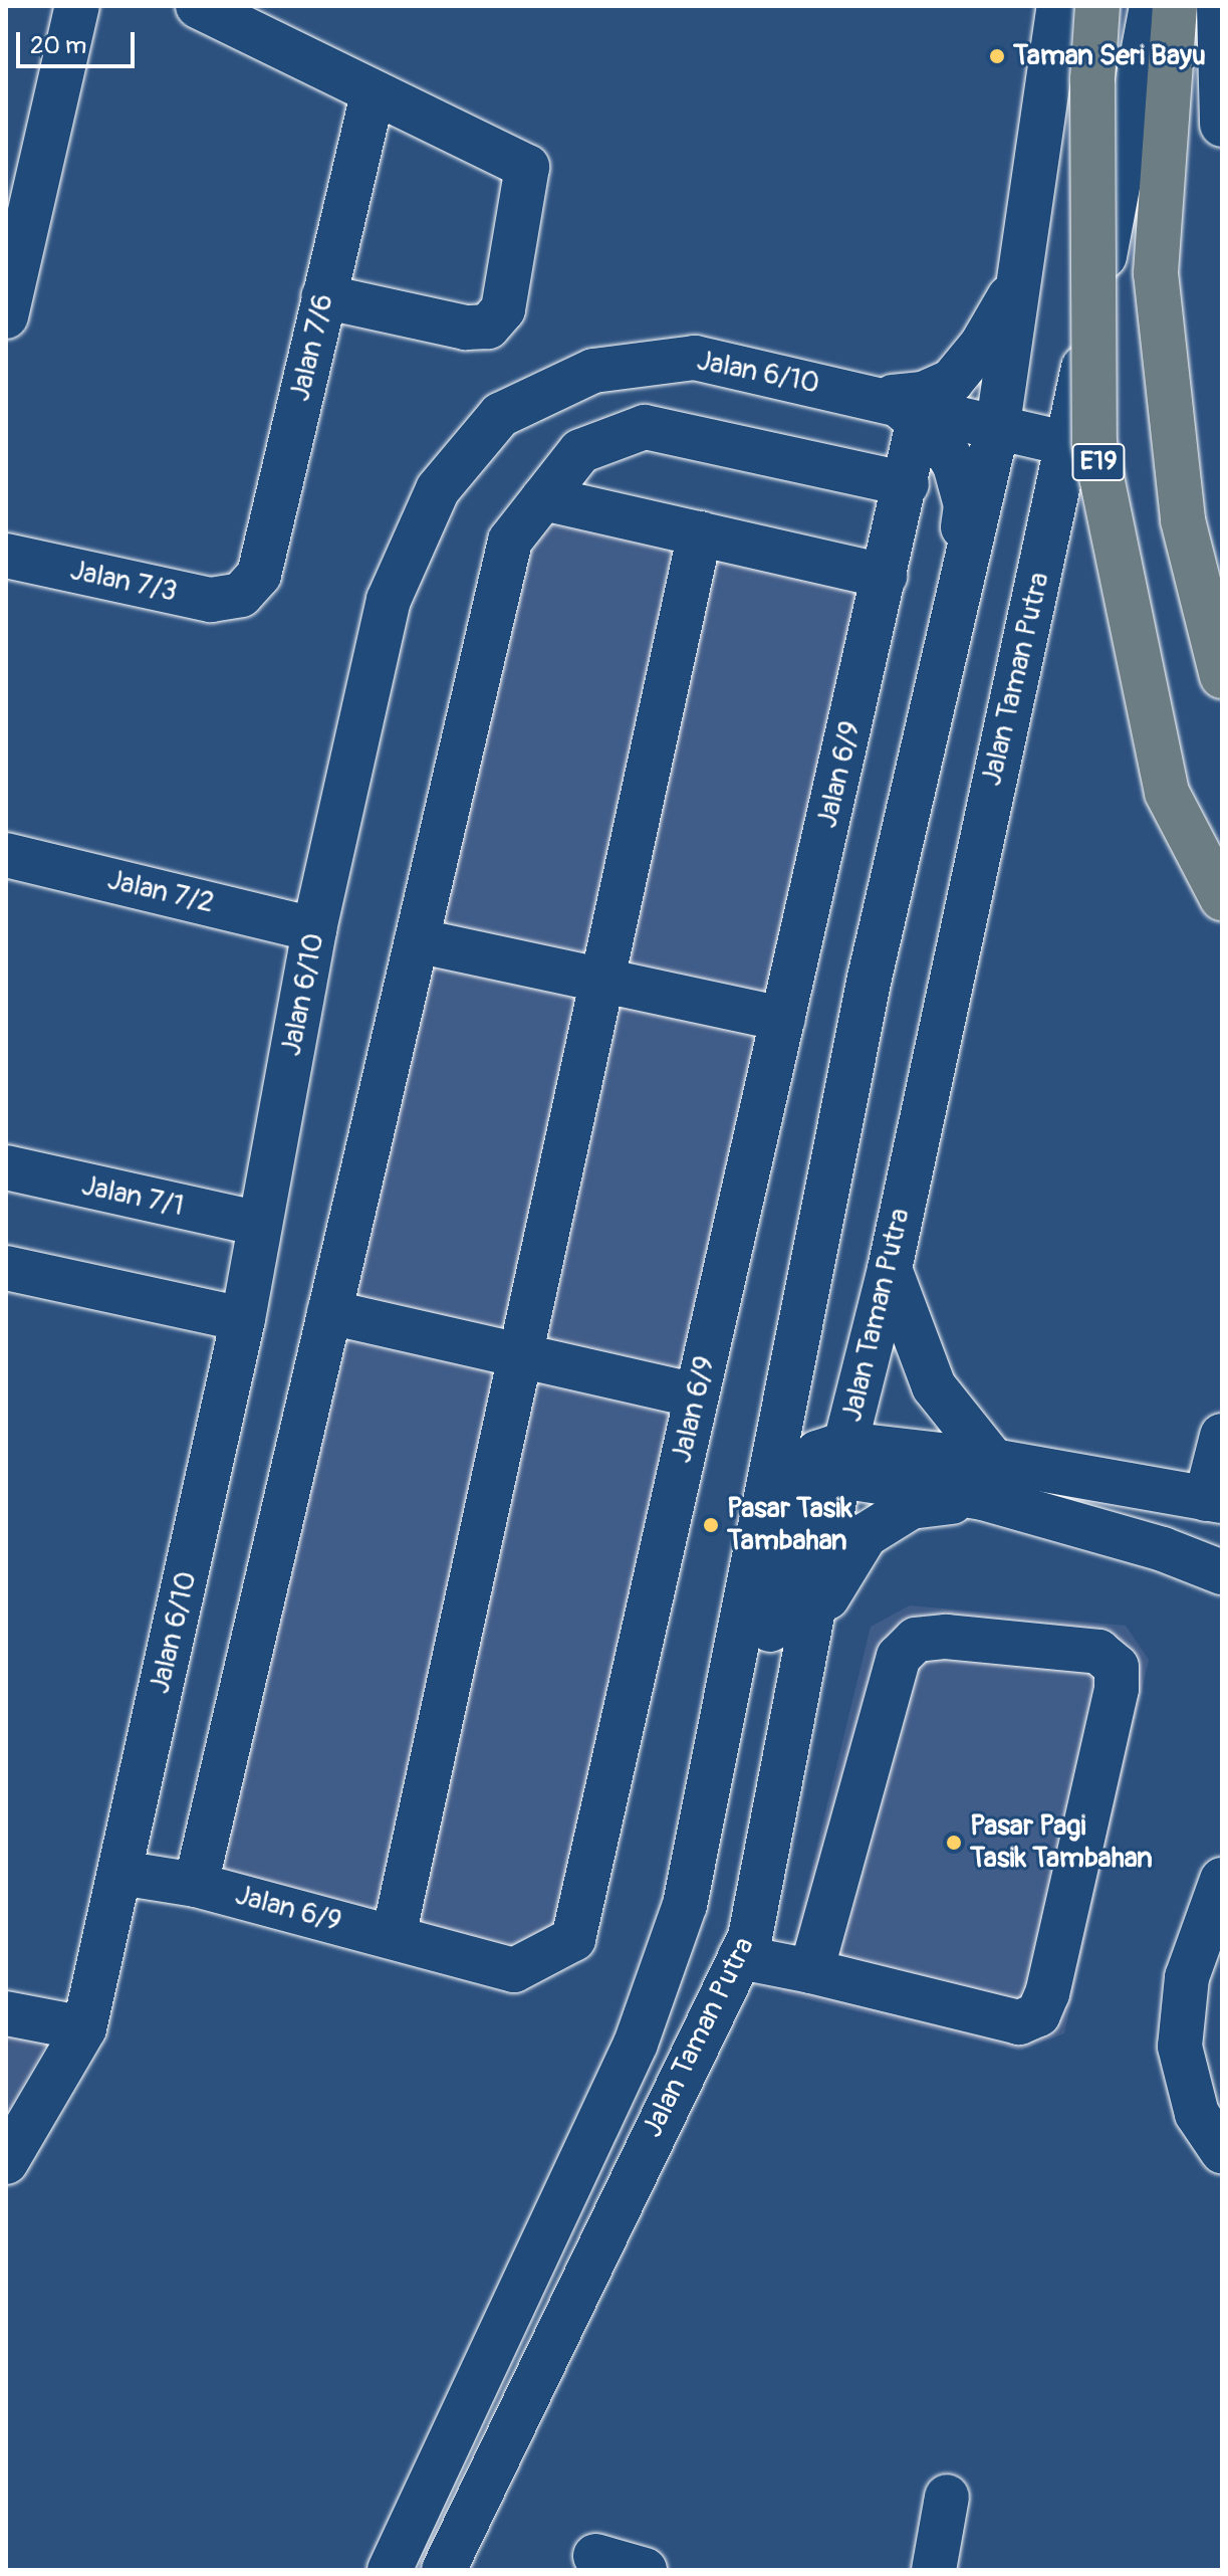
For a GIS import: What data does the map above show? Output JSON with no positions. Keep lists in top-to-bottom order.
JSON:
{
  "streets": {
    "highway": ["E19"],
    "street": [
      "Jalan 7/6",
      "Jalan 6/10",
      "Jalan 7/3",
      "Jalan Taman Putra",
      "Jalan 6/9",
      "Jalan 7/2",
      "Jalan 7/1"
    ]
  },
  "crossings": [
    ["Jalan 7/6", "Jalan 7/3"],
    ["Jalan 6/10", "Jalan Taman Putra"],
    ["Jalan 6/10", "Jalan 6/9"],
    ["Jalan 6/10", "Jalan 7/2"],
    ["Jalan 6/10", "Jalan 7/1"]
  ],
  "places": ["Taman Seri Bayu", "Pasar Tasik Tambahan", "Pasar Pagi Tasik Tambahan"],
  "scale_bar": "20 m"
}
